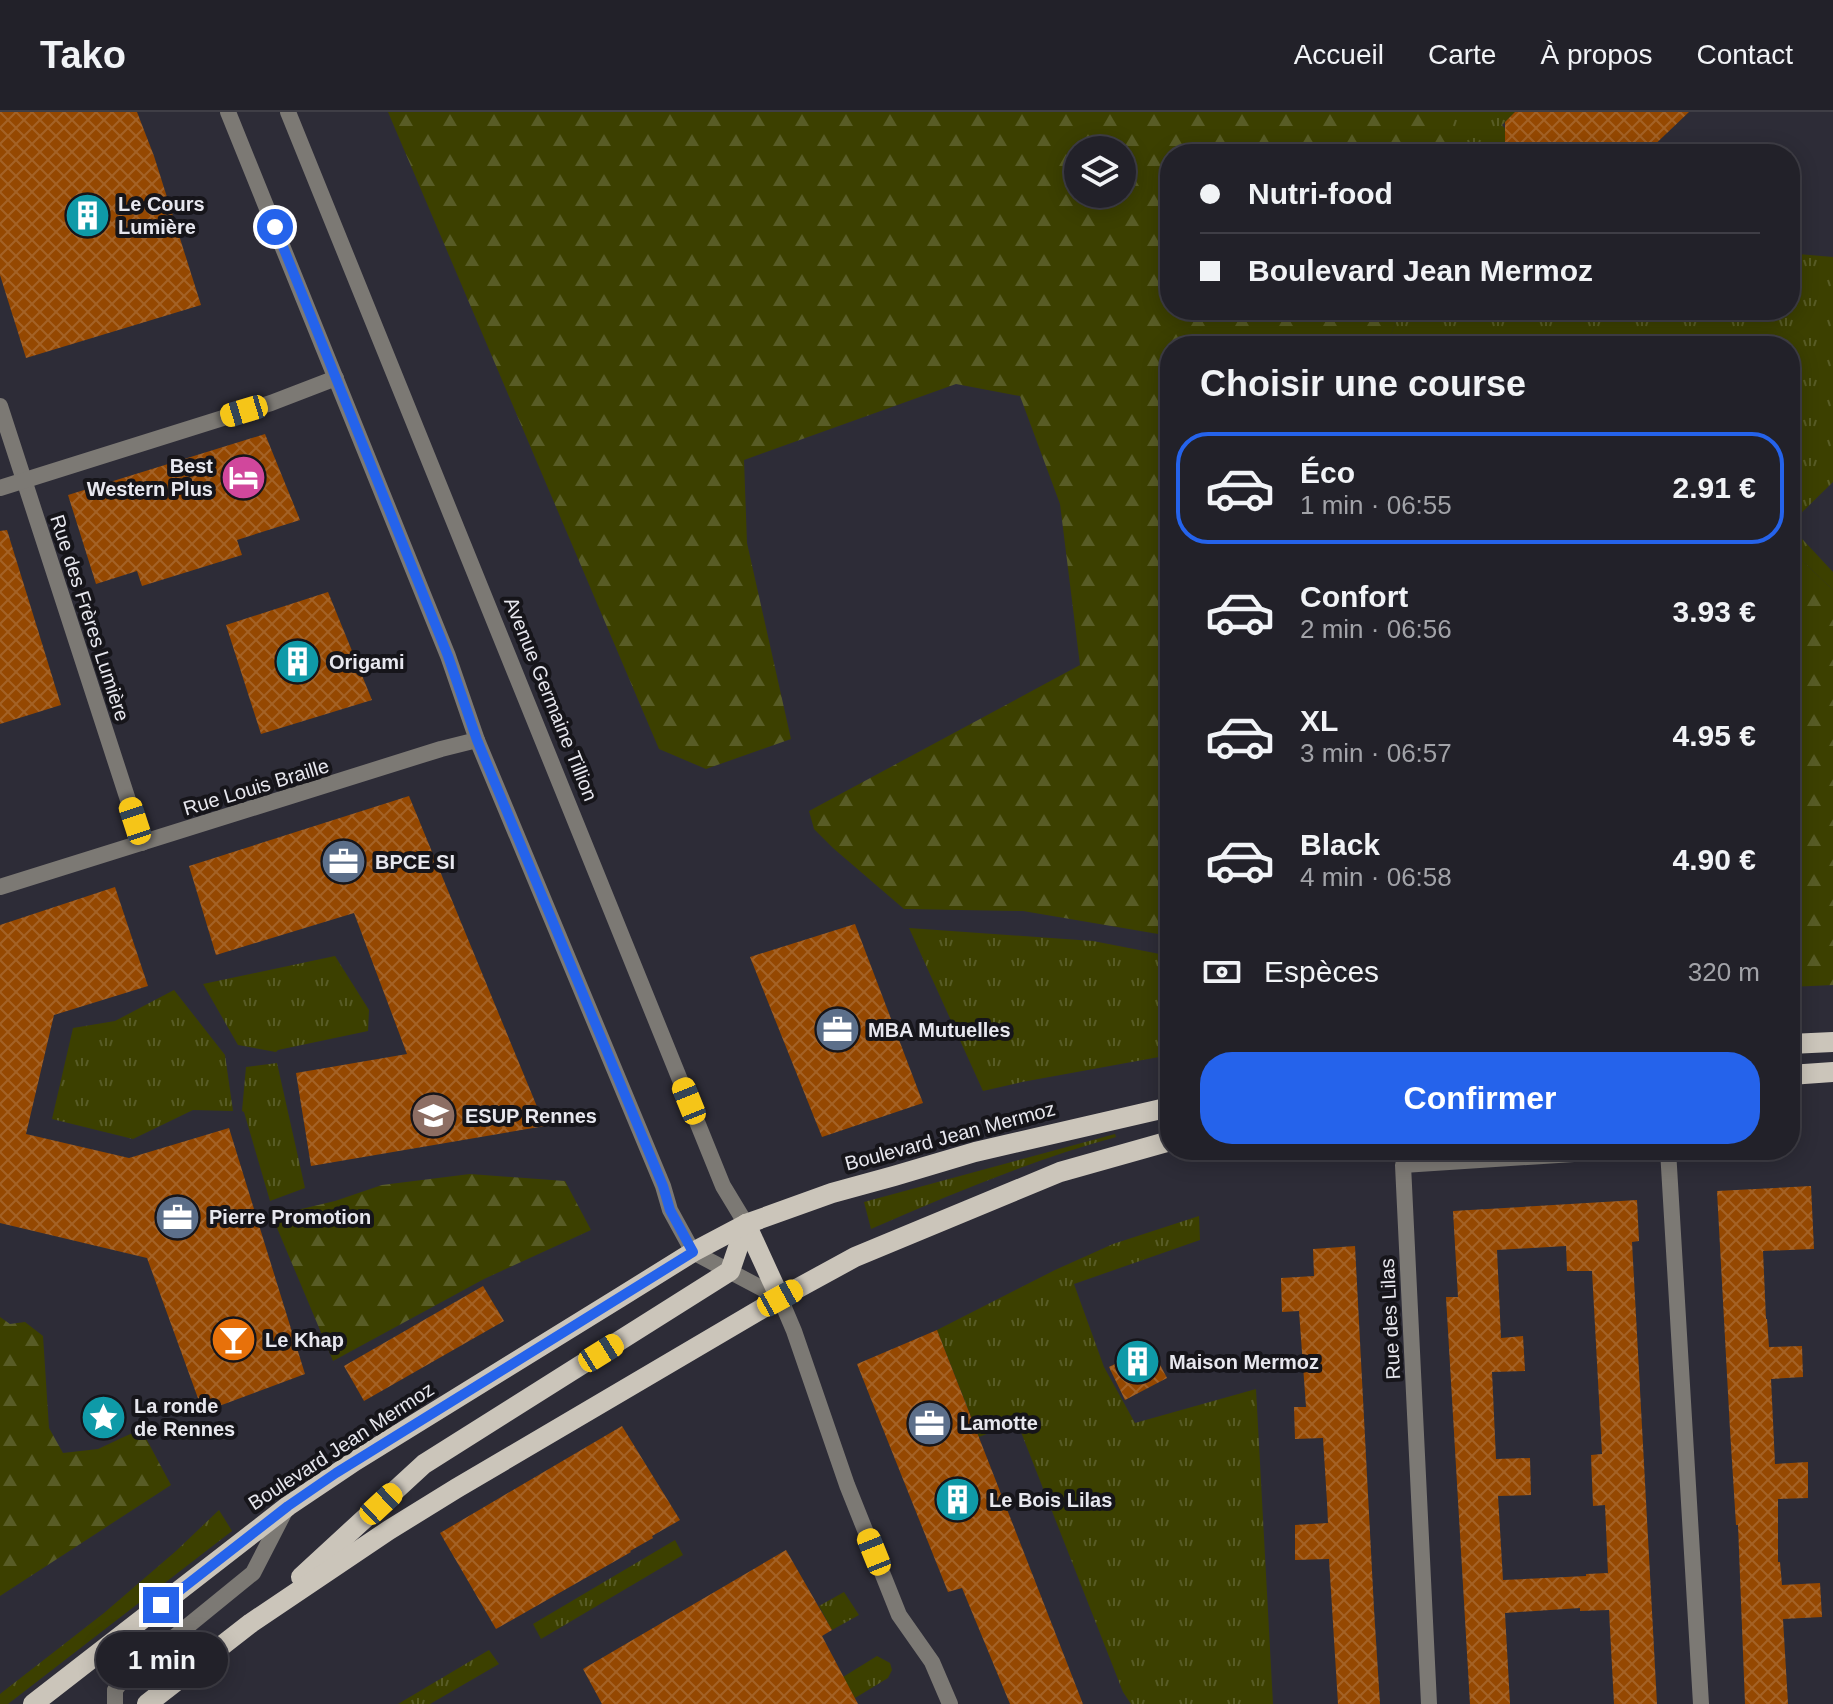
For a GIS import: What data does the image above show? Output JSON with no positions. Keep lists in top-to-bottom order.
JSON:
{
  "streets": {
    "main road": ["Avenue Germaine Tillion", "Boulevard Jean Mermoz"],
    "street": ["Rue des Frères Lumière", "Rue Louis Braille", "Rue des Lilas"]
  },
  "crossings": [
    ["Rue des Frères Lumière", "Rue Louis Braille"],
    ["Avenue Germaine Tillion", "Boulevard Jean Mermoz"]
  ],
  "places": {
    "building": [
      "Le Cours Lumière",
      "Origami",
      "Maison Mermoz",
      "Le Bois Lilas"
    ],
    "hotel": ["Best Western Plus"],
    "office": [
      "BPCE SI",
      "MBA Mutuelles",
      "Pierre Promotion",
      "Lamotte"
    ],
    "school or university": ["ESUP Rennes"],
    "bar": ["Le Khap"],
    "place": ["La ronde de Rennes"]
  },
  "page": {
    "header": "Tako",
    "nav": [
      "Accueil",
      "Carte",
      "À propos",
      "Contact"
    ],
    "banner": ["Nutri-food", "Boulevard Jean Mermoz"],
    "heading": "Choisir une course",
    "list": [
      {
        "name": "Éco",
        "note": "1 min · 06:55",
        "value": "2.91 €"
      },
      {
        "name": "Confort",
        "note": "2 min · 06:56",
        "value": "3.93 €"
      },
      {
        "name": "XL",
        "note": "3 min · 06:57",
        "value": "4.95 €"
      },
      {
        "name": "Black",
        "note": "4 min · 06:58",
        "value": "4.90 €"
      }
    ],
    "pay": ["Espèces", "320 m"],
    "buttons": "Confirmer",
    "bubble": "1 min"
  }
}
